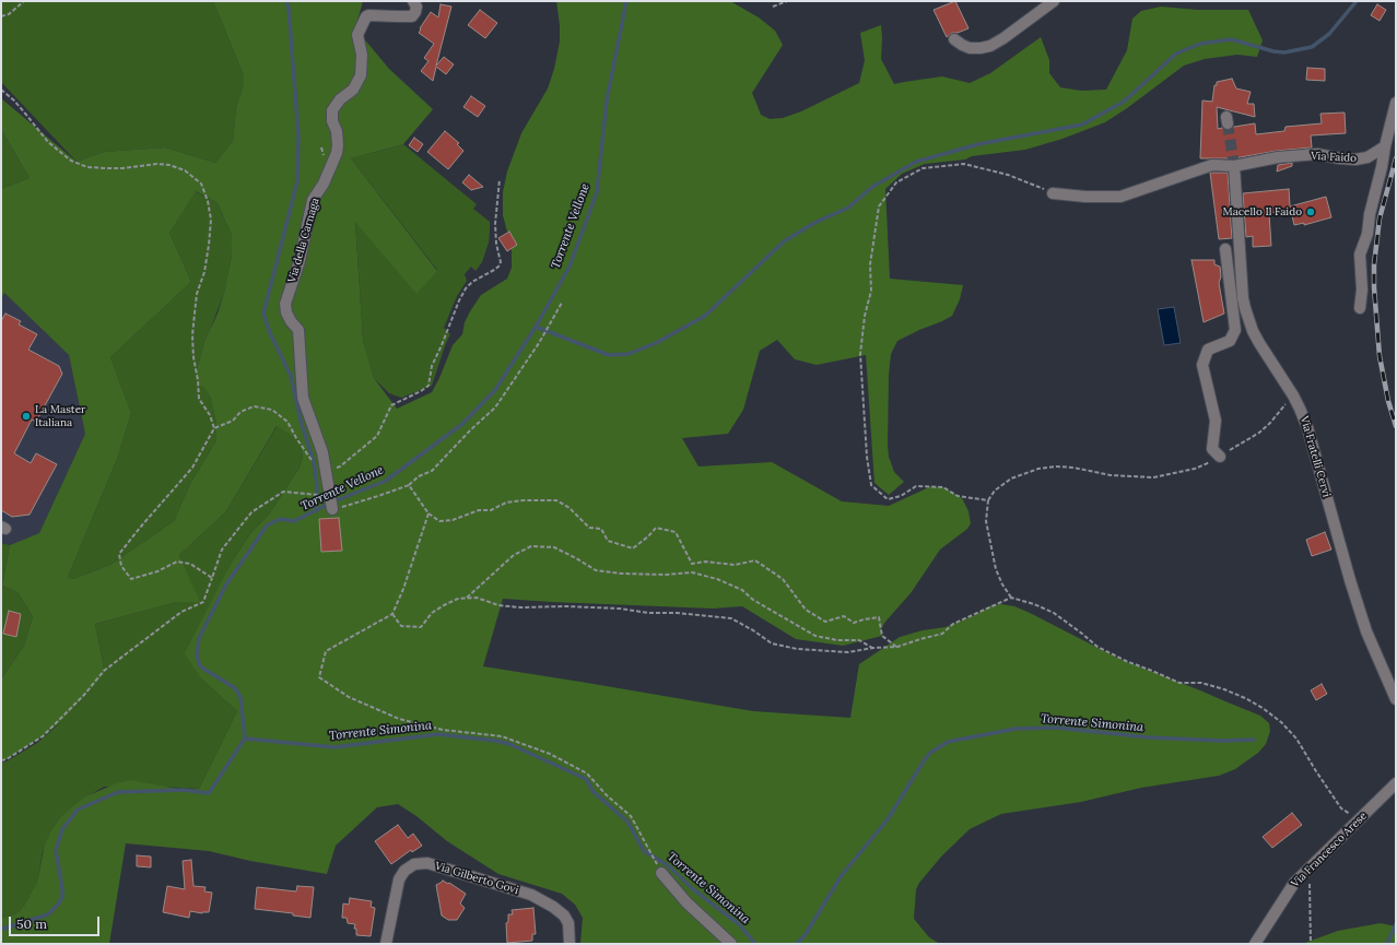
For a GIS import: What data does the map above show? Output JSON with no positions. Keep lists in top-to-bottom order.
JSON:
{
  "streets": {
    "street": [
      "Via Faido",
      "Via della Carnaga",
      "Via Fratelli Cervi",
      "Via Francesco Arese",
      "Via Gilberto Govi"
    ]
  },
  "crossings": [
    ["Via Faido", "Via Fratelli Cervi"]
  ],
  "water": ["Torrente Vellone", "Torrente Simonina"],
  "places": ["Macello Il Faido", "La Master Italiana"],
  "scale_bar": "50 m"
}
